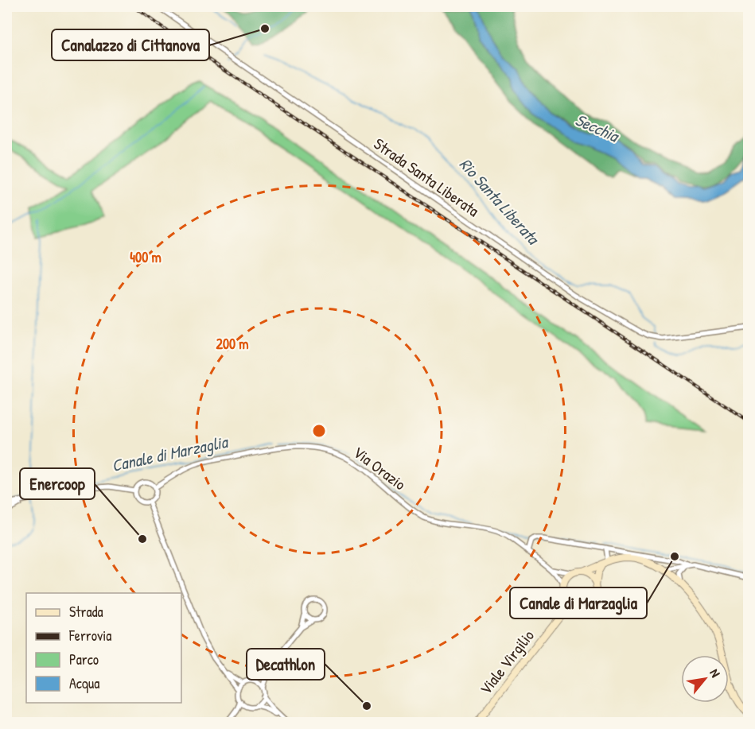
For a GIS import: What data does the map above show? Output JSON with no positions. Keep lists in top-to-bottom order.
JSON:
{
  "streets": {
    "street": ["Strada Santa Liberata", "Via Orazio", "Viale Virgilio"]
  },
  "crossings": [
    ["Via Orazio", "Viale Virgilio"]
  ],
  "water": ["Secchia", "Rio Santa Liberata", "Canale di Marzaglia"],
  "places": [
    "Canalazzo di Cittanova",
    "Enercoop",
    "Canale di Marzaglia",
    "Decathlon"
  ],
  "legend": [
    "Strada",
    "Ferrovia",
    "Parco",
    "Acqua"
  ],
  "north": "top right",
  "rings": ["400 m", "200 m"]
}
